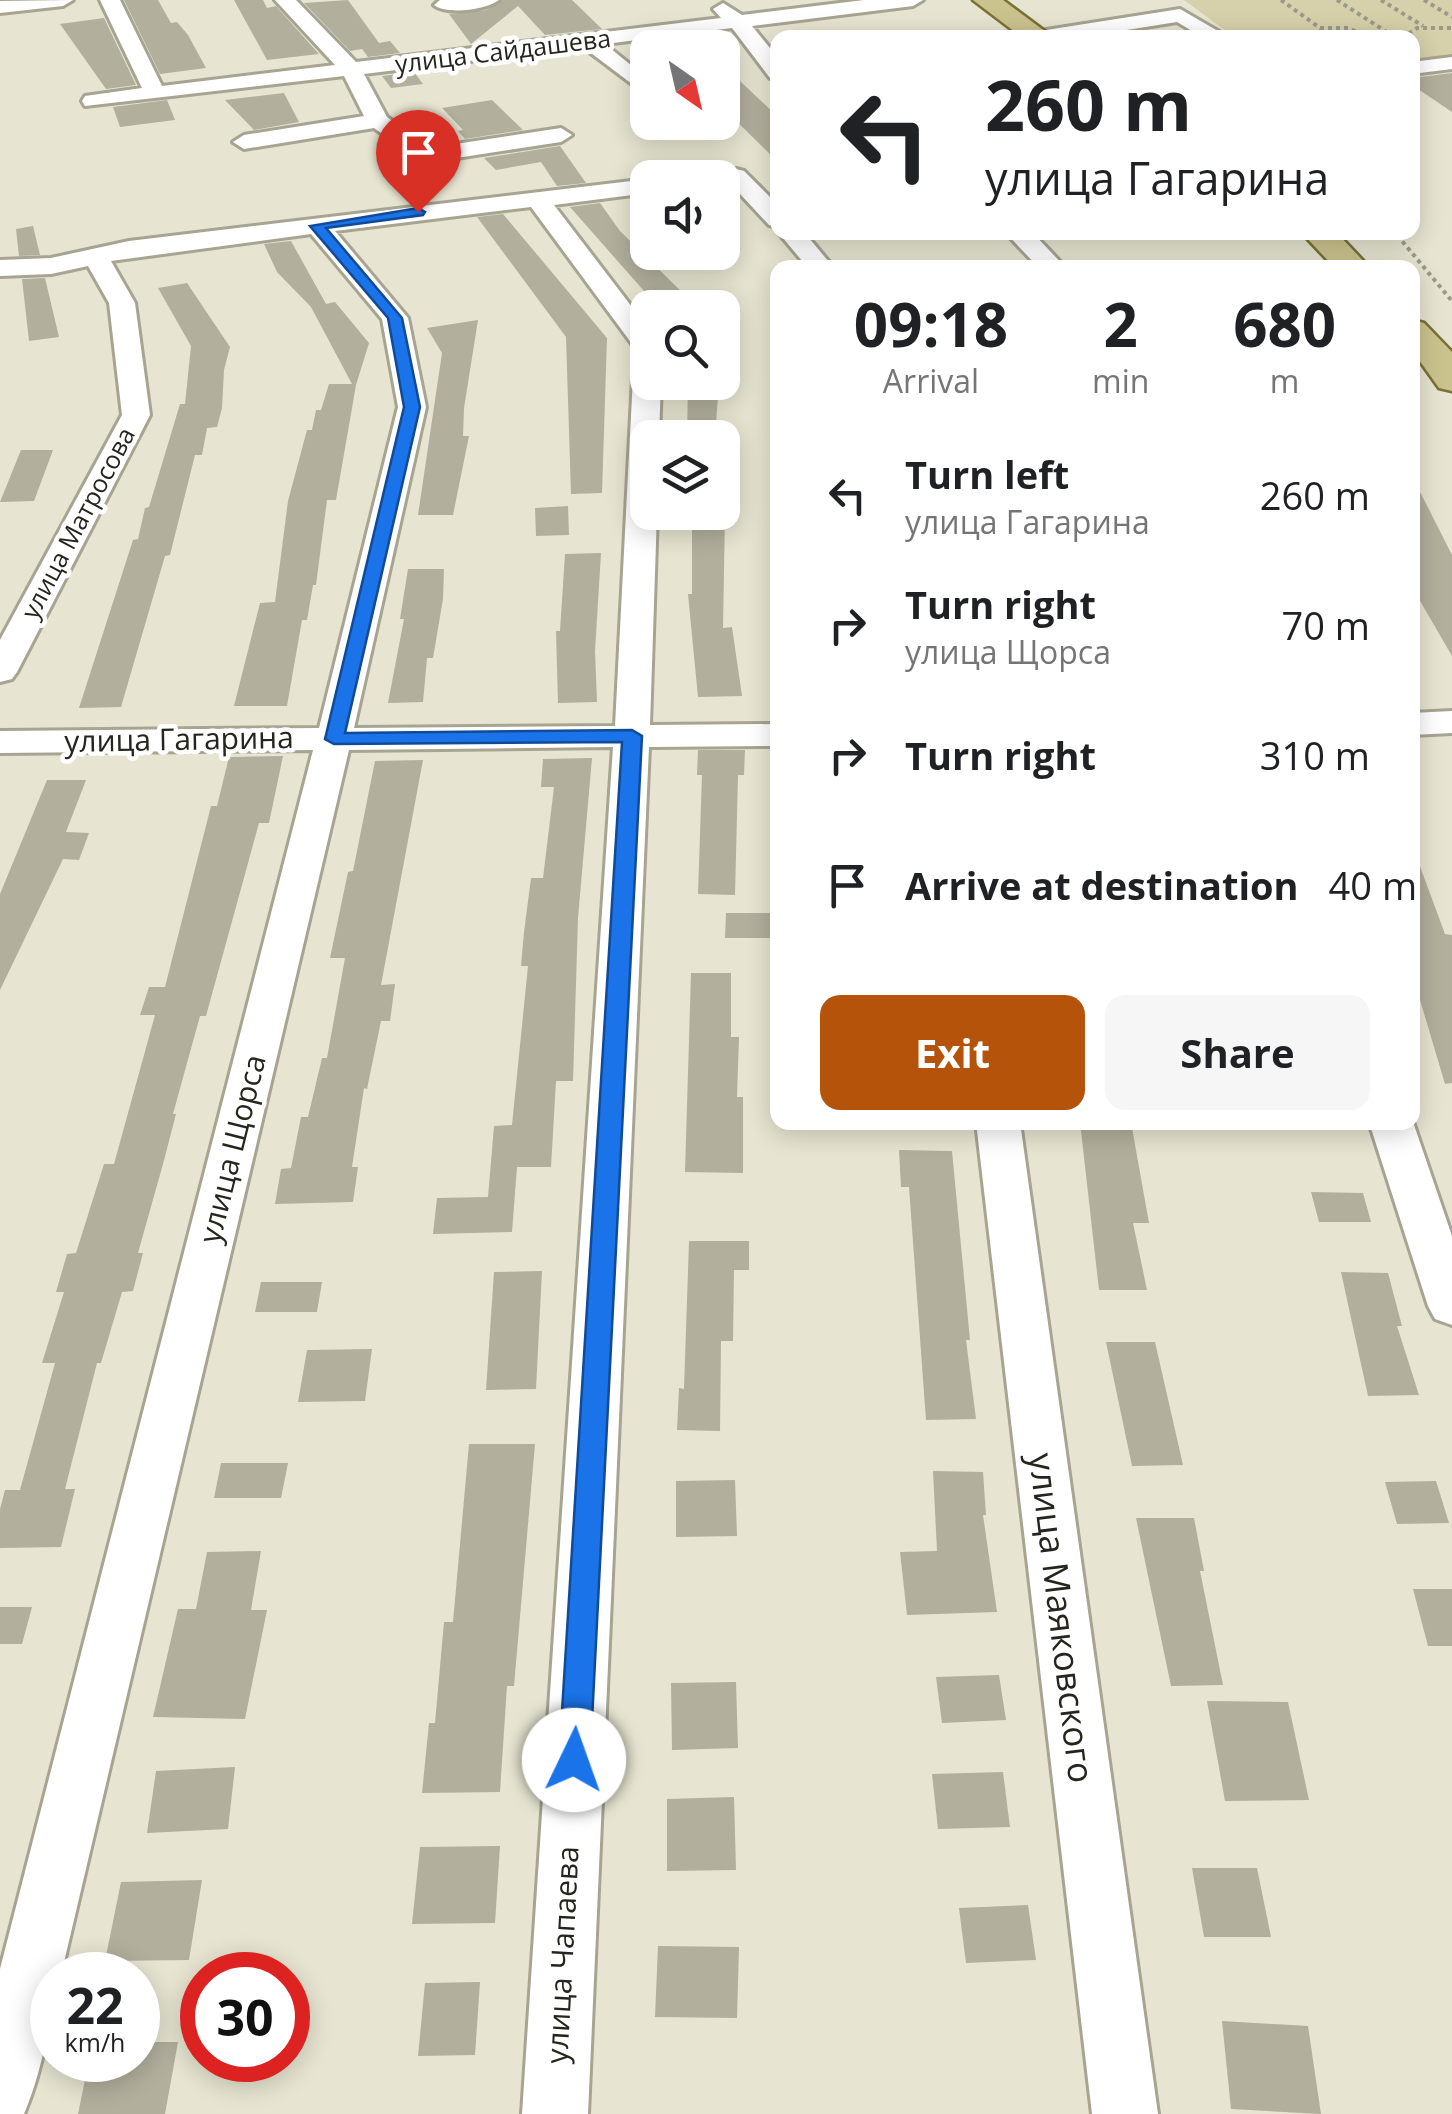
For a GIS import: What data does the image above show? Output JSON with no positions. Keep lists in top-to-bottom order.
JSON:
{
  "streets": {
    "street": [
      "улица Сайдашева",
      "улица Матросова",
      "улица Гагарина",
      "улица Щорса",
      "улица Маяковского",
      "улица Чапаева"
    ]
  },
  "crossings": [
    ["улица Гагарина", "улица Щорса"],
    ["улица Гагарина", "улица Чапаева"]
  ],
  "north": "bottom right",
  "page": {
    "turn": ["260 m", "улица Гагарина"],
    "eta": [
      "09:18",
      "Arrival",
      "2",
      "min",
      "680",
      "m"
    ],
    "list": [
      {
        "name": "Turn left",
        "note": "улица Гагарина",
        "value": "260 m"
      },
      {
        "name": "Turn right",
        "note": "улица Щорса",
        "value": "70 m"
      },
      {
        "name": "Turn right",
        "value": "310 m"
      },
      {
        "name": "Arrive at destination",
        "value": "40 m"
      }
    ],
    "buttons": ["Exit", "Share"],
    "speed": "22 km/h",
    "limit": "30"
  }
}
